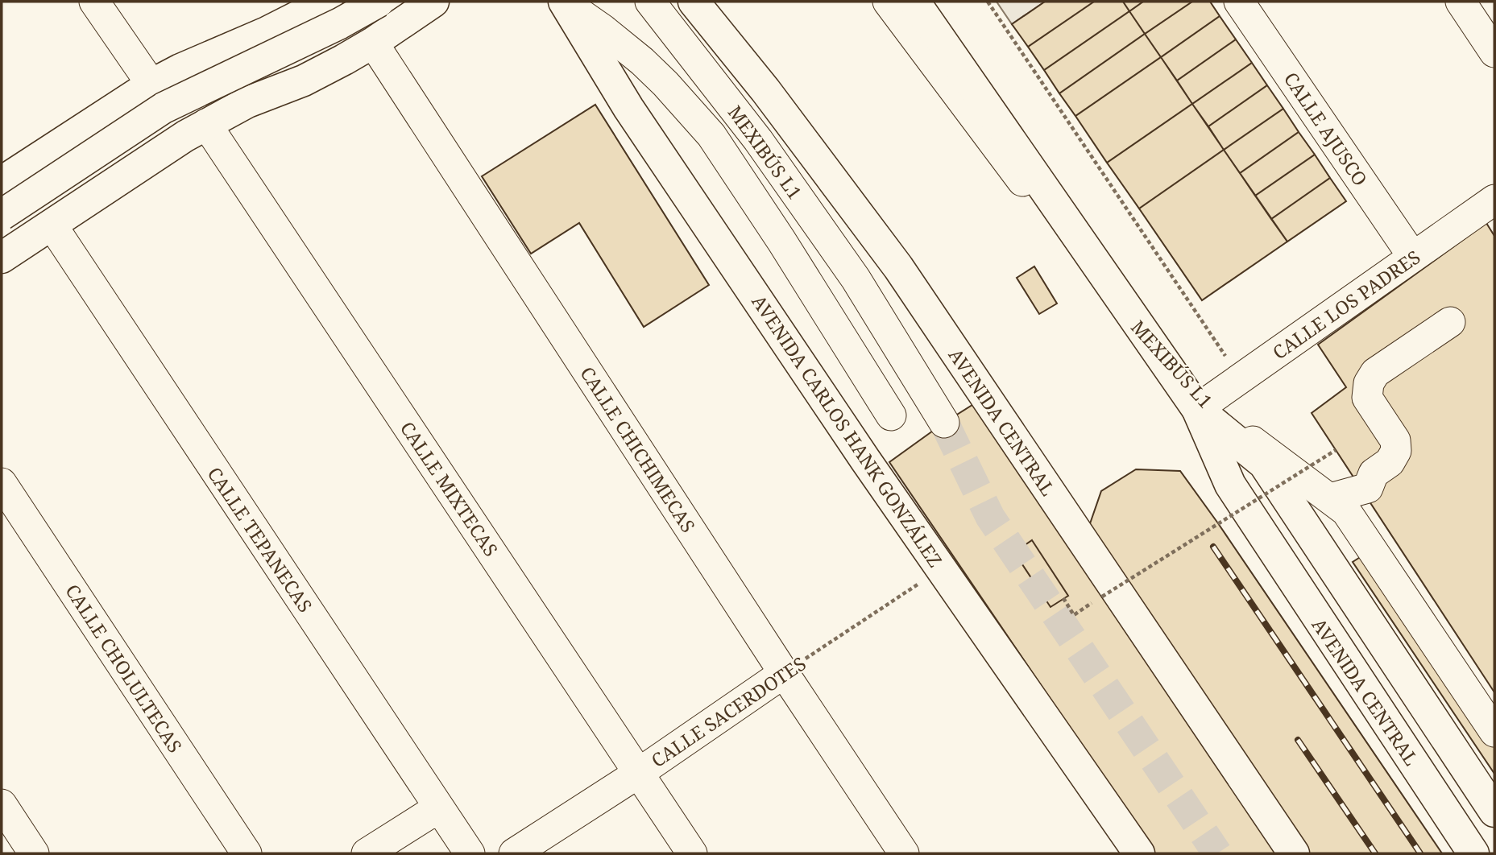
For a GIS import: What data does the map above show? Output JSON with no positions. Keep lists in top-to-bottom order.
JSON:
{
  "streets": {
    "main road": ["AVENIDA CENTRAL", "AVENIDA CARLOS HANK GONZÁLEZ"],
    "street": [
      "CALLE AJUSCO",
      "MEXIBÚS L1",
      "CALLE LOS PADRES",
      "CALLE CHICHIMECAS",
      "CALLE MIXTECAS",
      "CALLE TEPANECAS",
      "CALLE CHOLULTECAS",
      "CALLE SACERDOTES"
    ]
  },
  "crossings": [
    ["CALLE AJUSCO", "CALLE LOS PADRES"],
    ["MEXIBÚS L1", "CALLE LOS PADRES"],
    ["MEXIBÚS L1", "AVENIDA CENTRAL"],
    ["CALLE LOS PADRES", "AVENIDA CENTRAL"],
    ["AVENIDA CARLOS HANK GONZÁLEZ", "CALLE SACERDOTES"],
    ["CALLE CHICHIMECAS", "CALLE SACERDOTES"],
    ["CALLE MIXTECAS", "CALLE SACERDOTES"]
  ]
}
